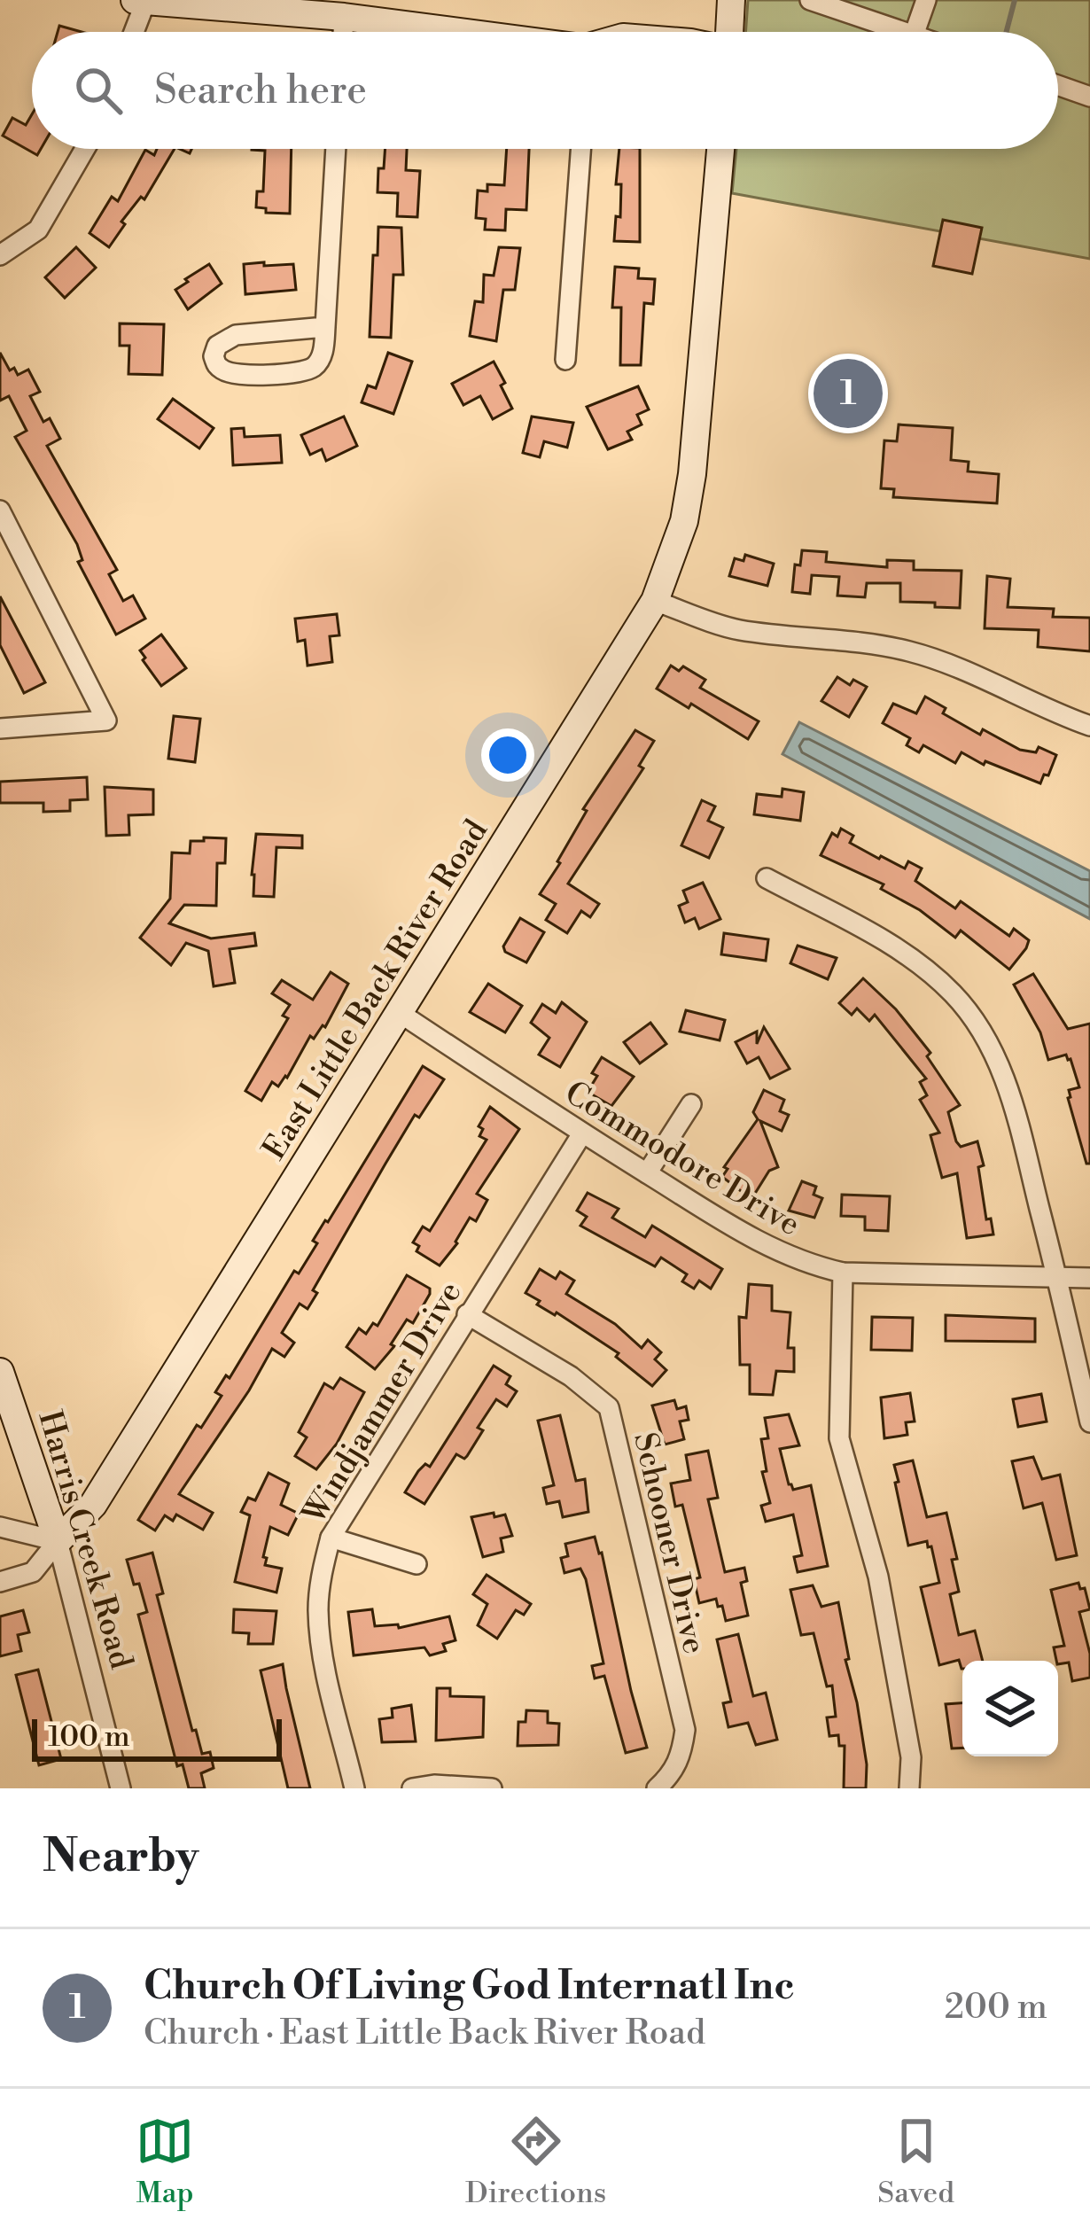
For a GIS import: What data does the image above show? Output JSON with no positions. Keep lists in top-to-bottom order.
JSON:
{
  "streets": {
    "street": [
      "East Little Back River Road",
      "Commodore Drive",
      "Windjammer Drive",
      "Harris Creek Road",
      "Schooner Drive"
    ]
  },
  "crossings": [
    ["East Little Back River Road", "Commodore Drive"],
    ["East Little Back River Road", "Harris Creek Road"],
    ["Commodore Drive", "Windjammer Drive"],
    ["Windjammer Drive", "Schooner Drive"]
  ],
  "scale_bar": "100 m",
  "page": {
    "search": "Search here",
    "pins": "1",
    "scale": "100 m",
    "heading": "Nearby",
    "list": [
      {
        "mark": "1",
        "name": "Church Of Living God Internatl Inc",
        "note": "Church · East Little Back River Road",
        "value": "200 m"
      }
    ],
    "nav": ["Map", "Directions", "Saved"]
  }
}
